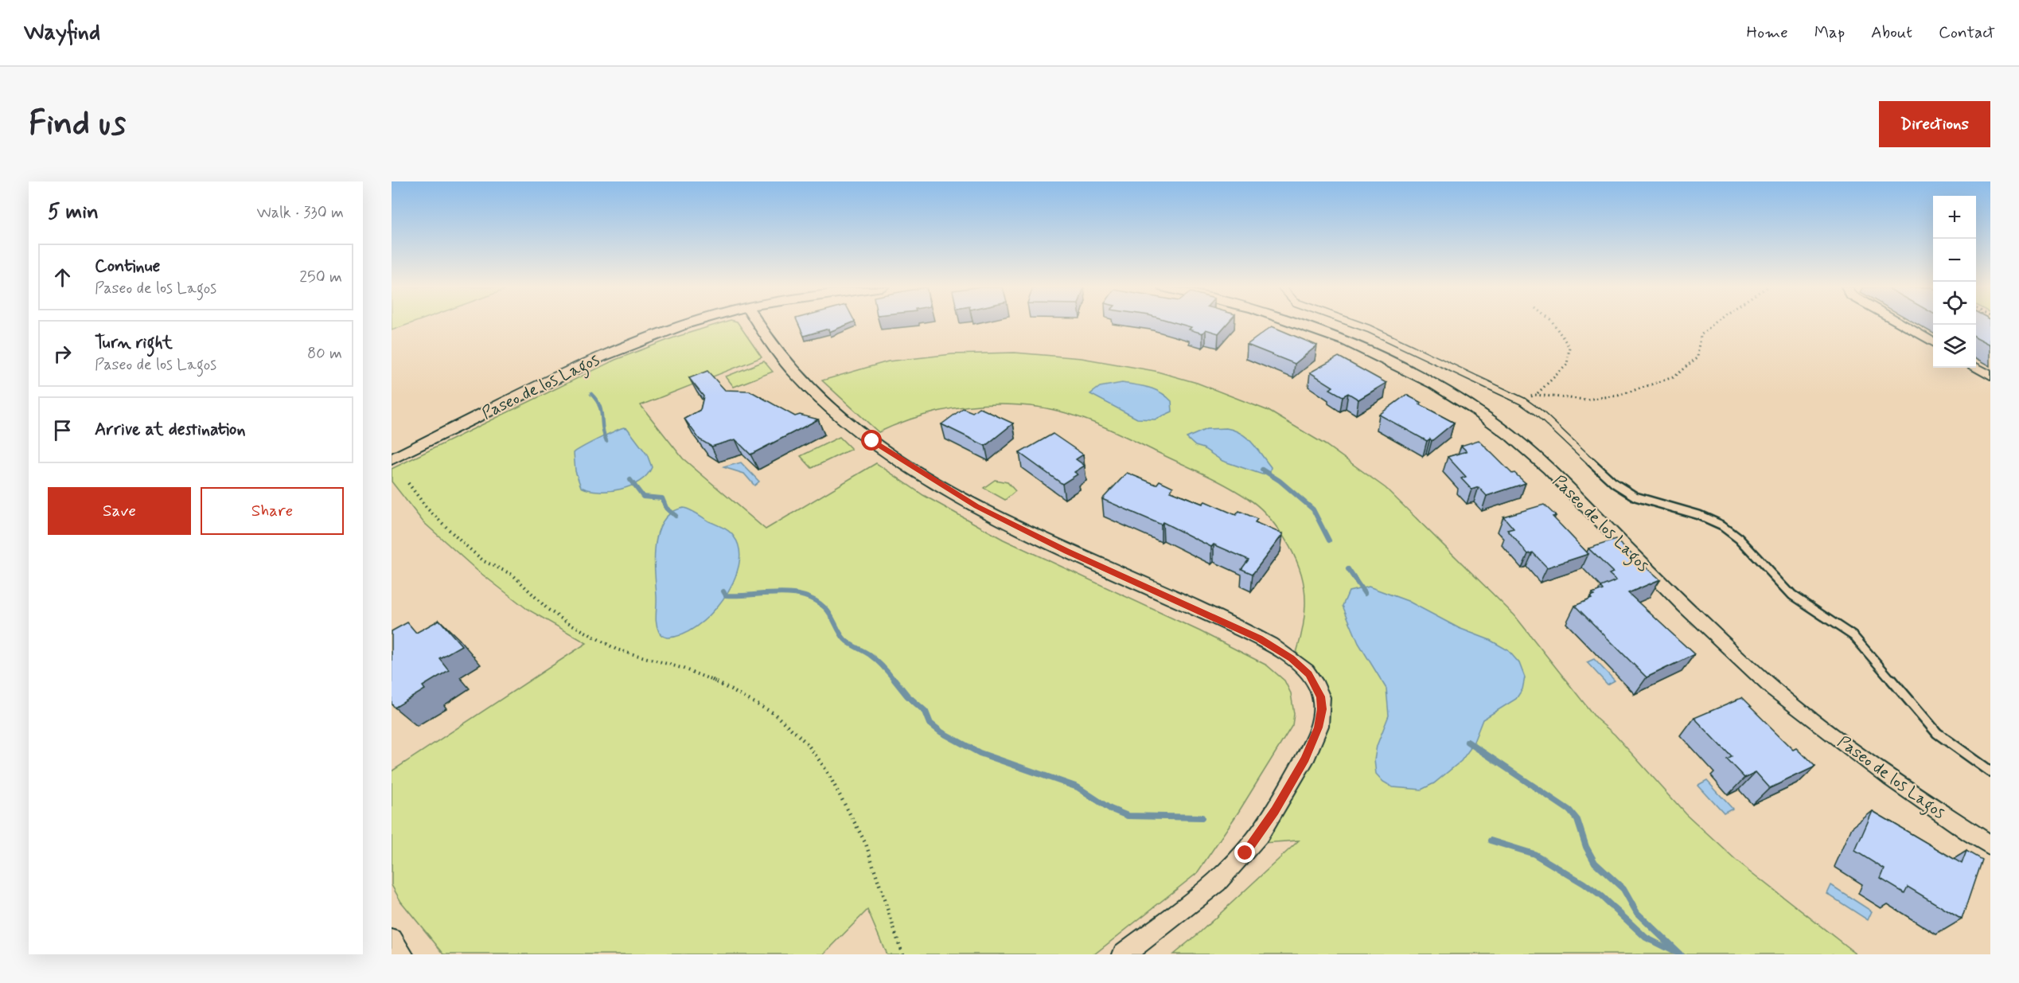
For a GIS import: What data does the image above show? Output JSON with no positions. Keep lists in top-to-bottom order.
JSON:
{
  "streets": {
    "street": ["Paseo de los Lagos"]
  },
  "page": {
    "header": "Wayfind",
    "nav": [
      "Home",
      "Map",
      "About",
      "Contact"
    ],
    "buttons": [
      "Directions",
      ["Save", "Share"]
    ],
    "title": "Find us",
    "heading": ["5 min", "Walk · 330 m"],
    "map_buttons": ["+", "−"],
    "list": [
      ["Continue", "Paseo de los Lagos", "250 m"],
      ["Turn right", "Paseo de los Lagos", "80 m"],
      "Arrive at destination"
    ]
  }
}
